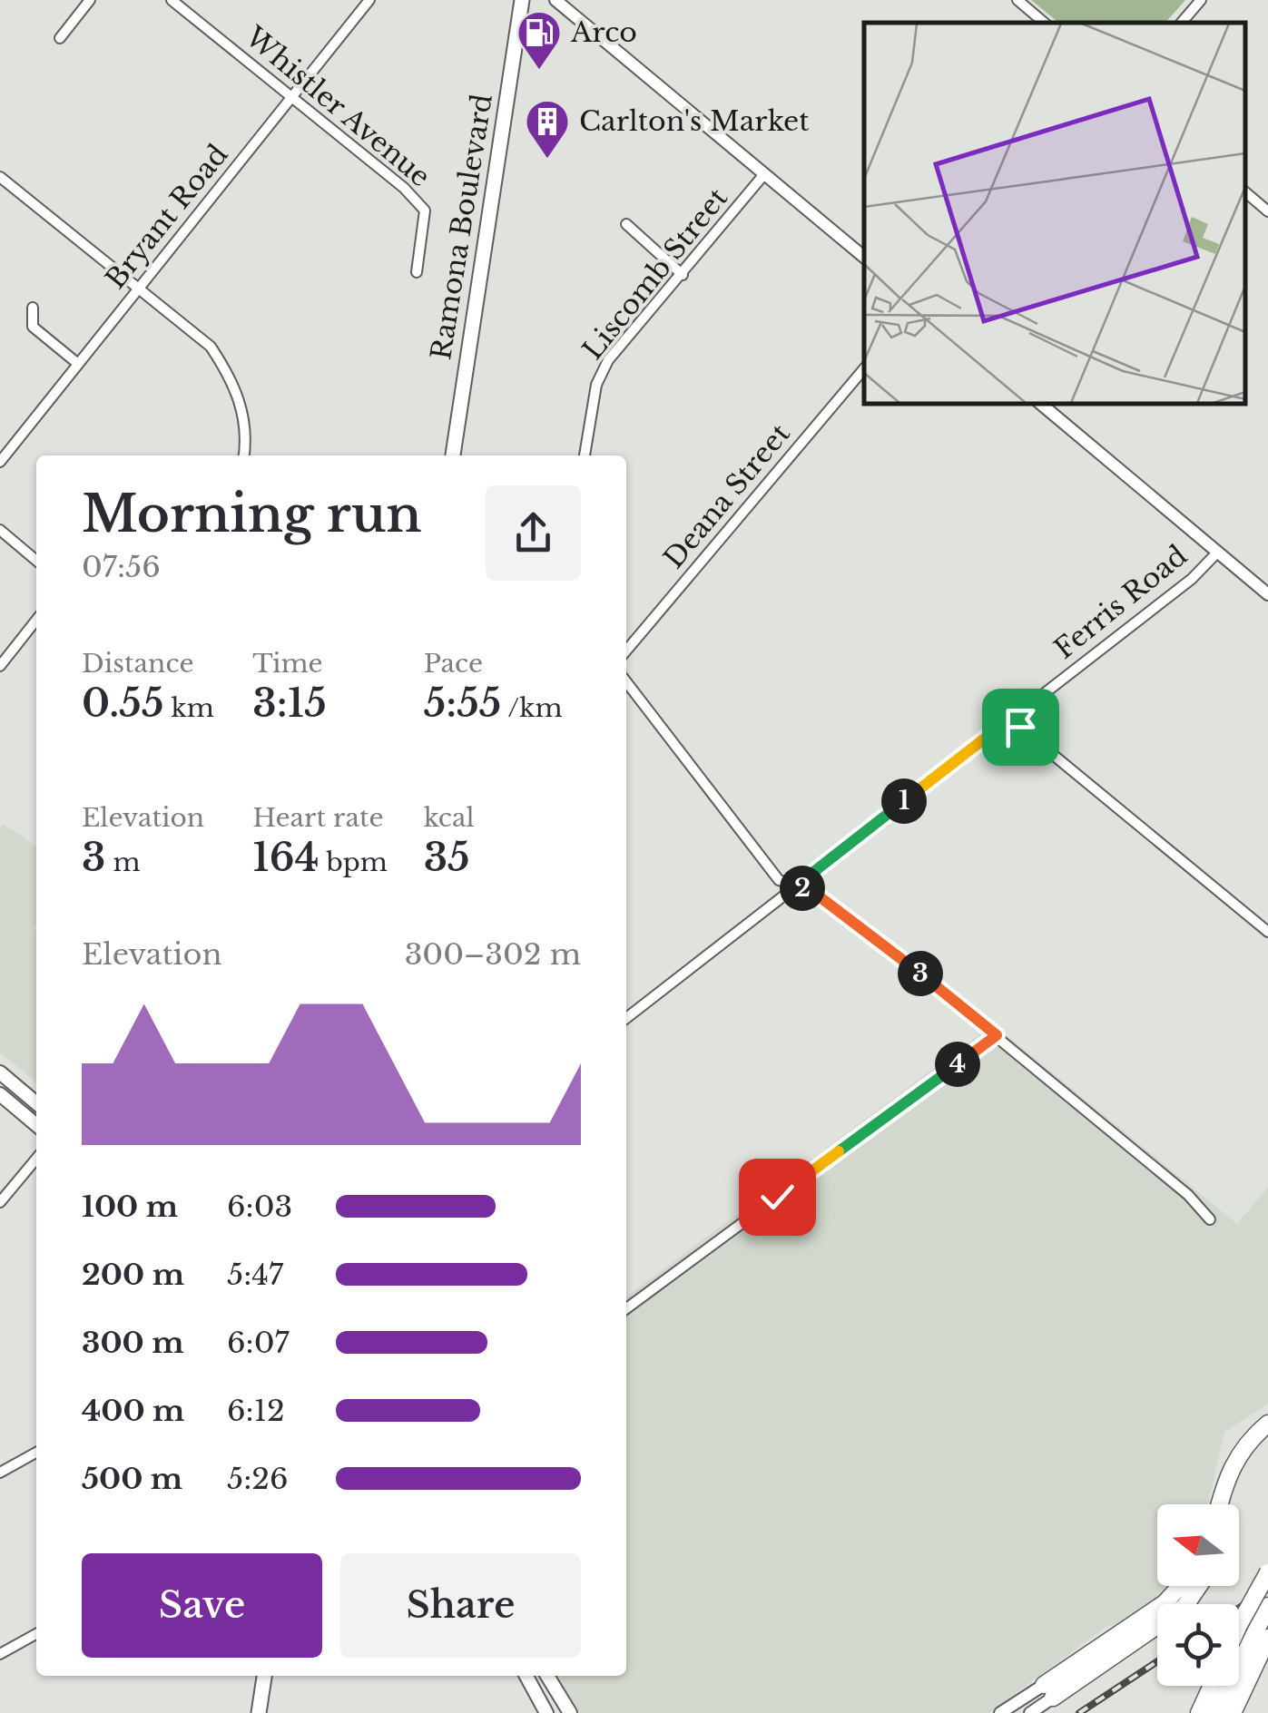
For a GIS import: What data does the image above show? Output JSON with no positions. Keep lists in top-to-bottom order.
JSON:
{
  "streets": {
    "main road": ["Ramona Boulevard"],
    "street": [
      "Whistler Avenue",
      "Bryant Road",
      "Liscomb Street",
      "Deana Street",
      "Ferris Road"
    ]
  },
  "crossings": [
    ["Whistler Avenue", "Bryant Road"]
  ],
  "places": {
    "fuel station": ["Arco"],
    "building": ["Carlton's Market"]
  },
  "north": "left",
  "page": {
    "heading": ["Morning run", "07:56"],
    "stats": [
      ["Distance", "0.55 km"],
      ["Time", "3:15"],
      ["Pace", "5:55 /km"],
      ["Elevation", "3 m"],
      ["Heart rate", "164 bpm"],
      ["kcal", "35"]
    ],
    "pins": [
      "1",
      "2",
      "3",
      "4"
    ],
    "chart": ["Elevation", "300–302 m"],
    "list": [
      {
        "name": "100 m",
        "note": "6:03"
      },
      {
        "name": "200 m",
        "note": "5:47"
      },
      {
        "name": "300 m",
        "note": "6:07"
      },
      {
        "name": "400 m",
        "note": "6:12"
      },
      {
        "name": "500 m",
        "note": "5:26"
      }
    ],
    "buttons": ["Save", "Share"]
  }
}
